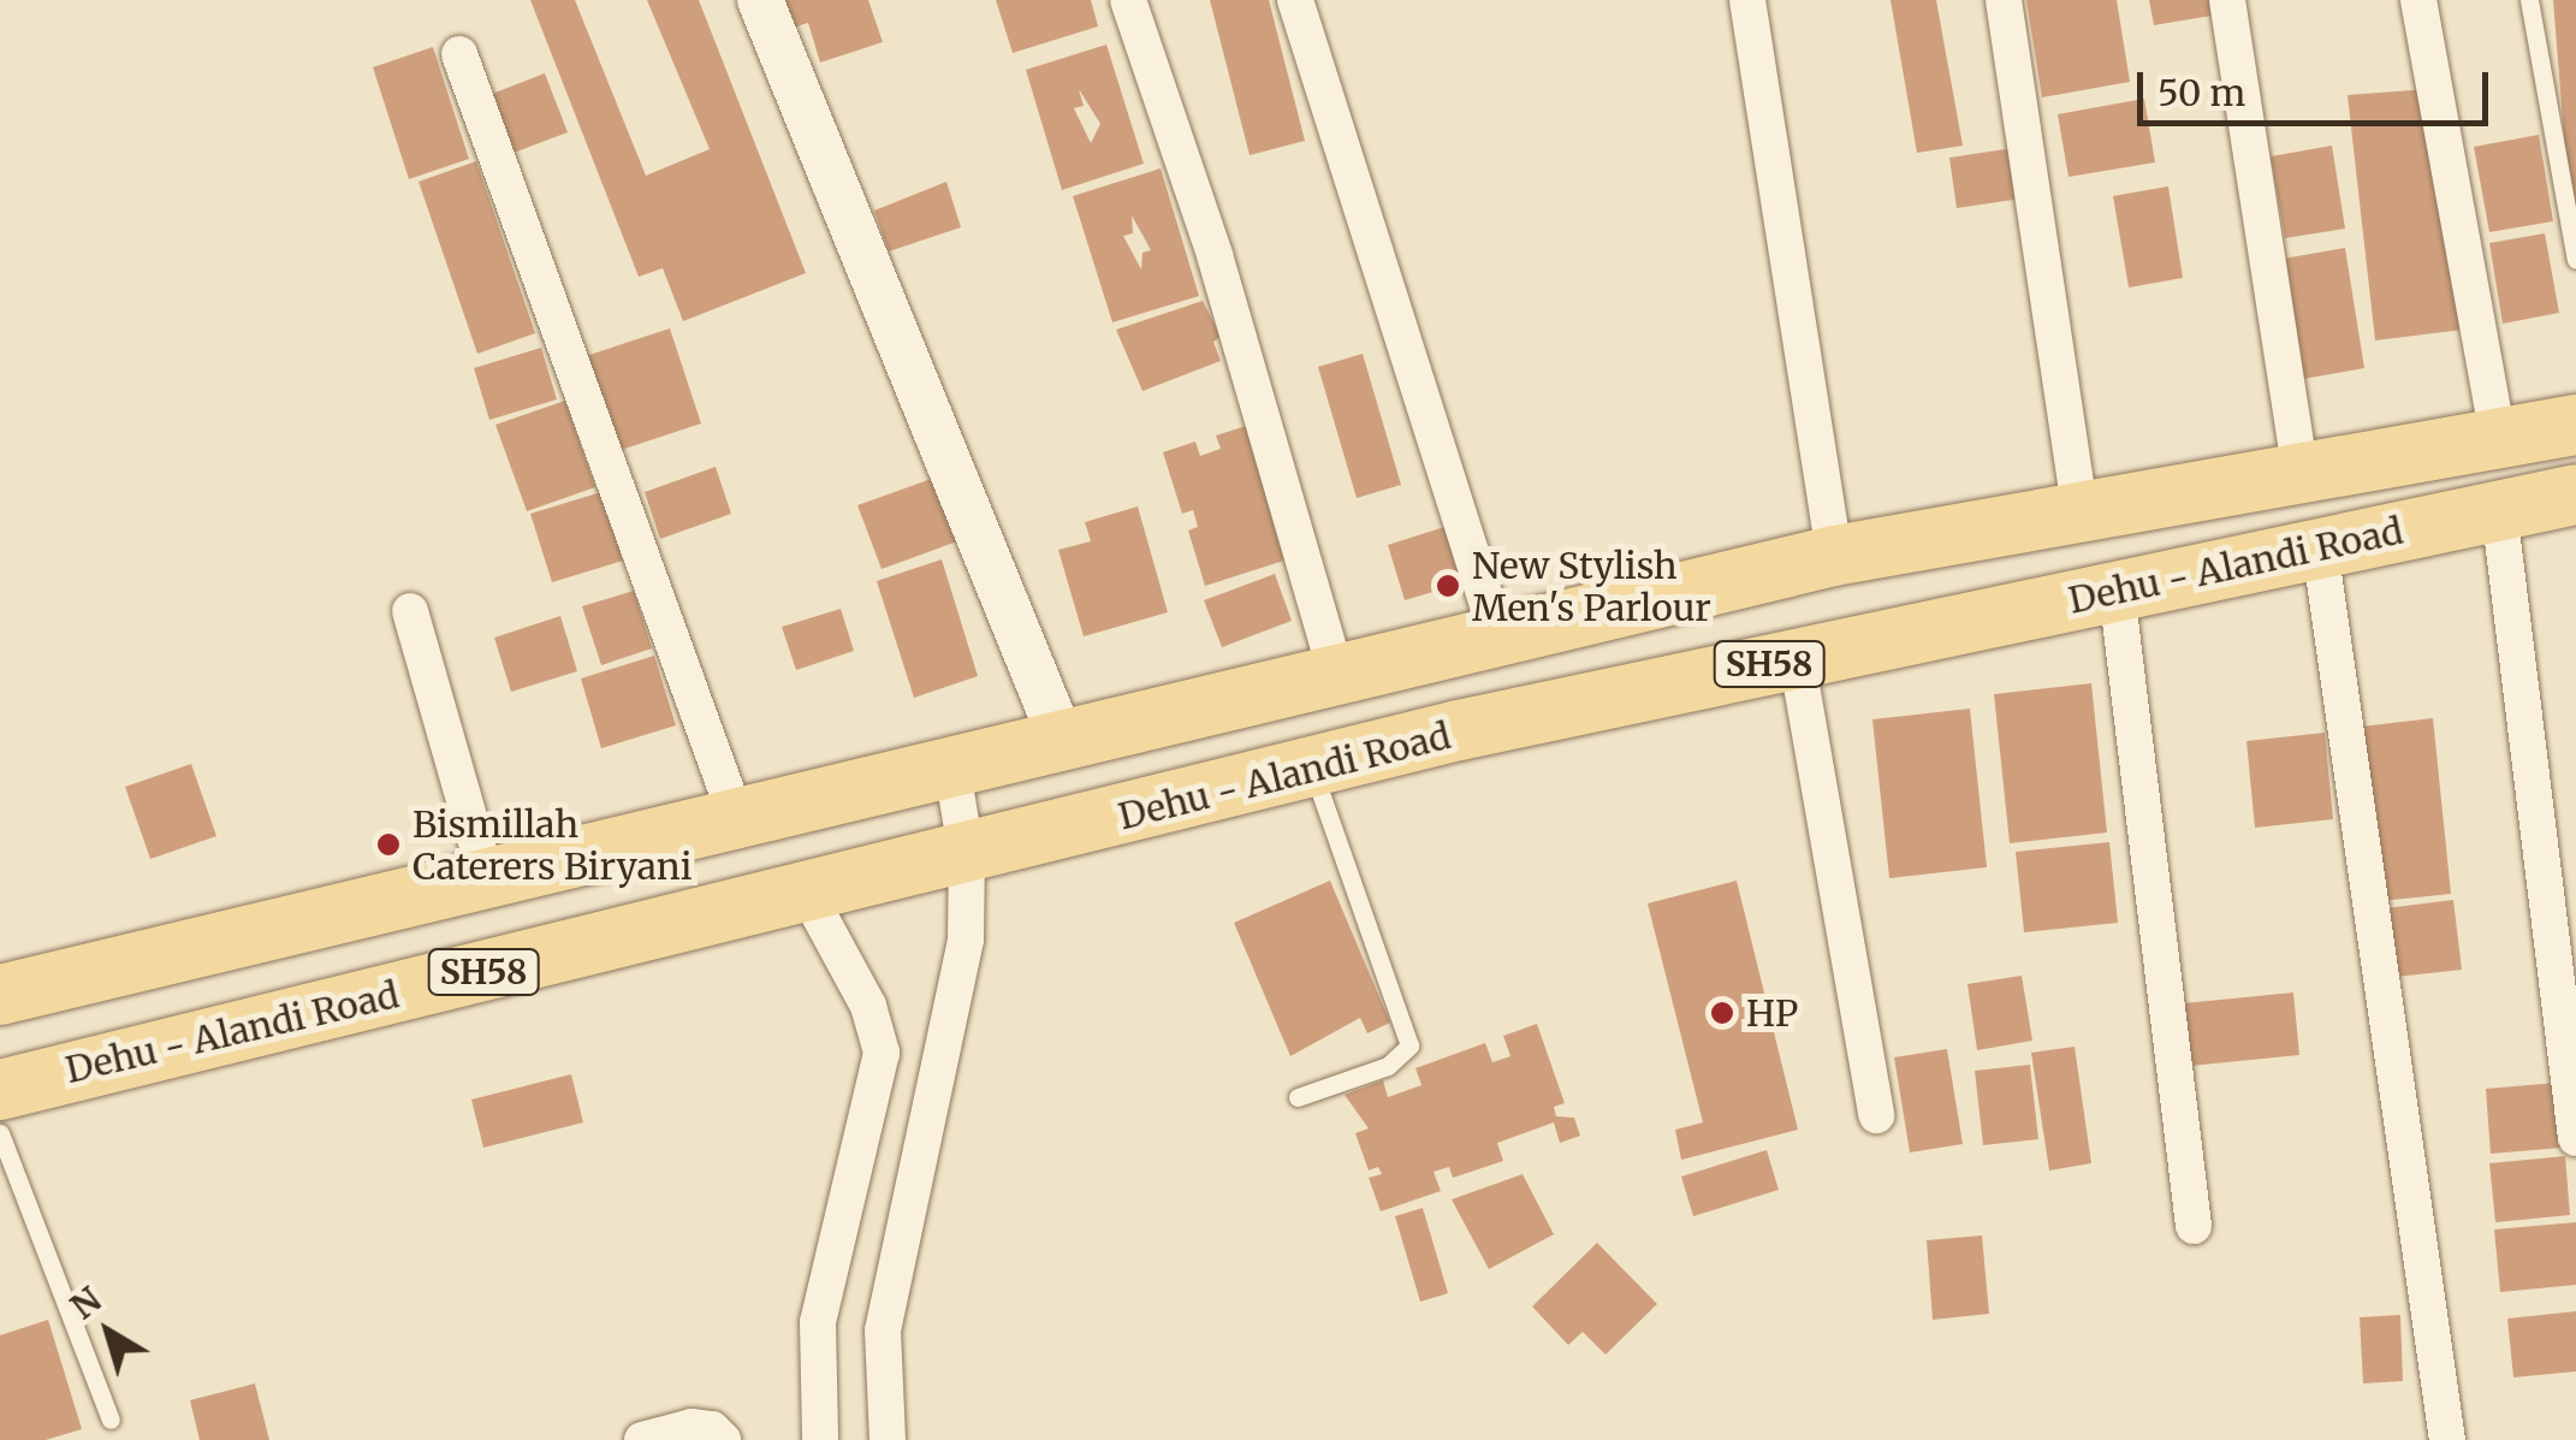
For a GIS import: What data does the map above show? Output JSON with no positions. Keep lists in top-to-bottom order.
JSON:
{
  "streets": {
    "main road": ["Dehu - Alandi Road", "SH58"]
  },
  "places": ["New Stylish Men's Parlour", "Bismillah Caterers Biryani", "HP"],
  "scale_bar": "50 m",
  "north": "top left"
}
